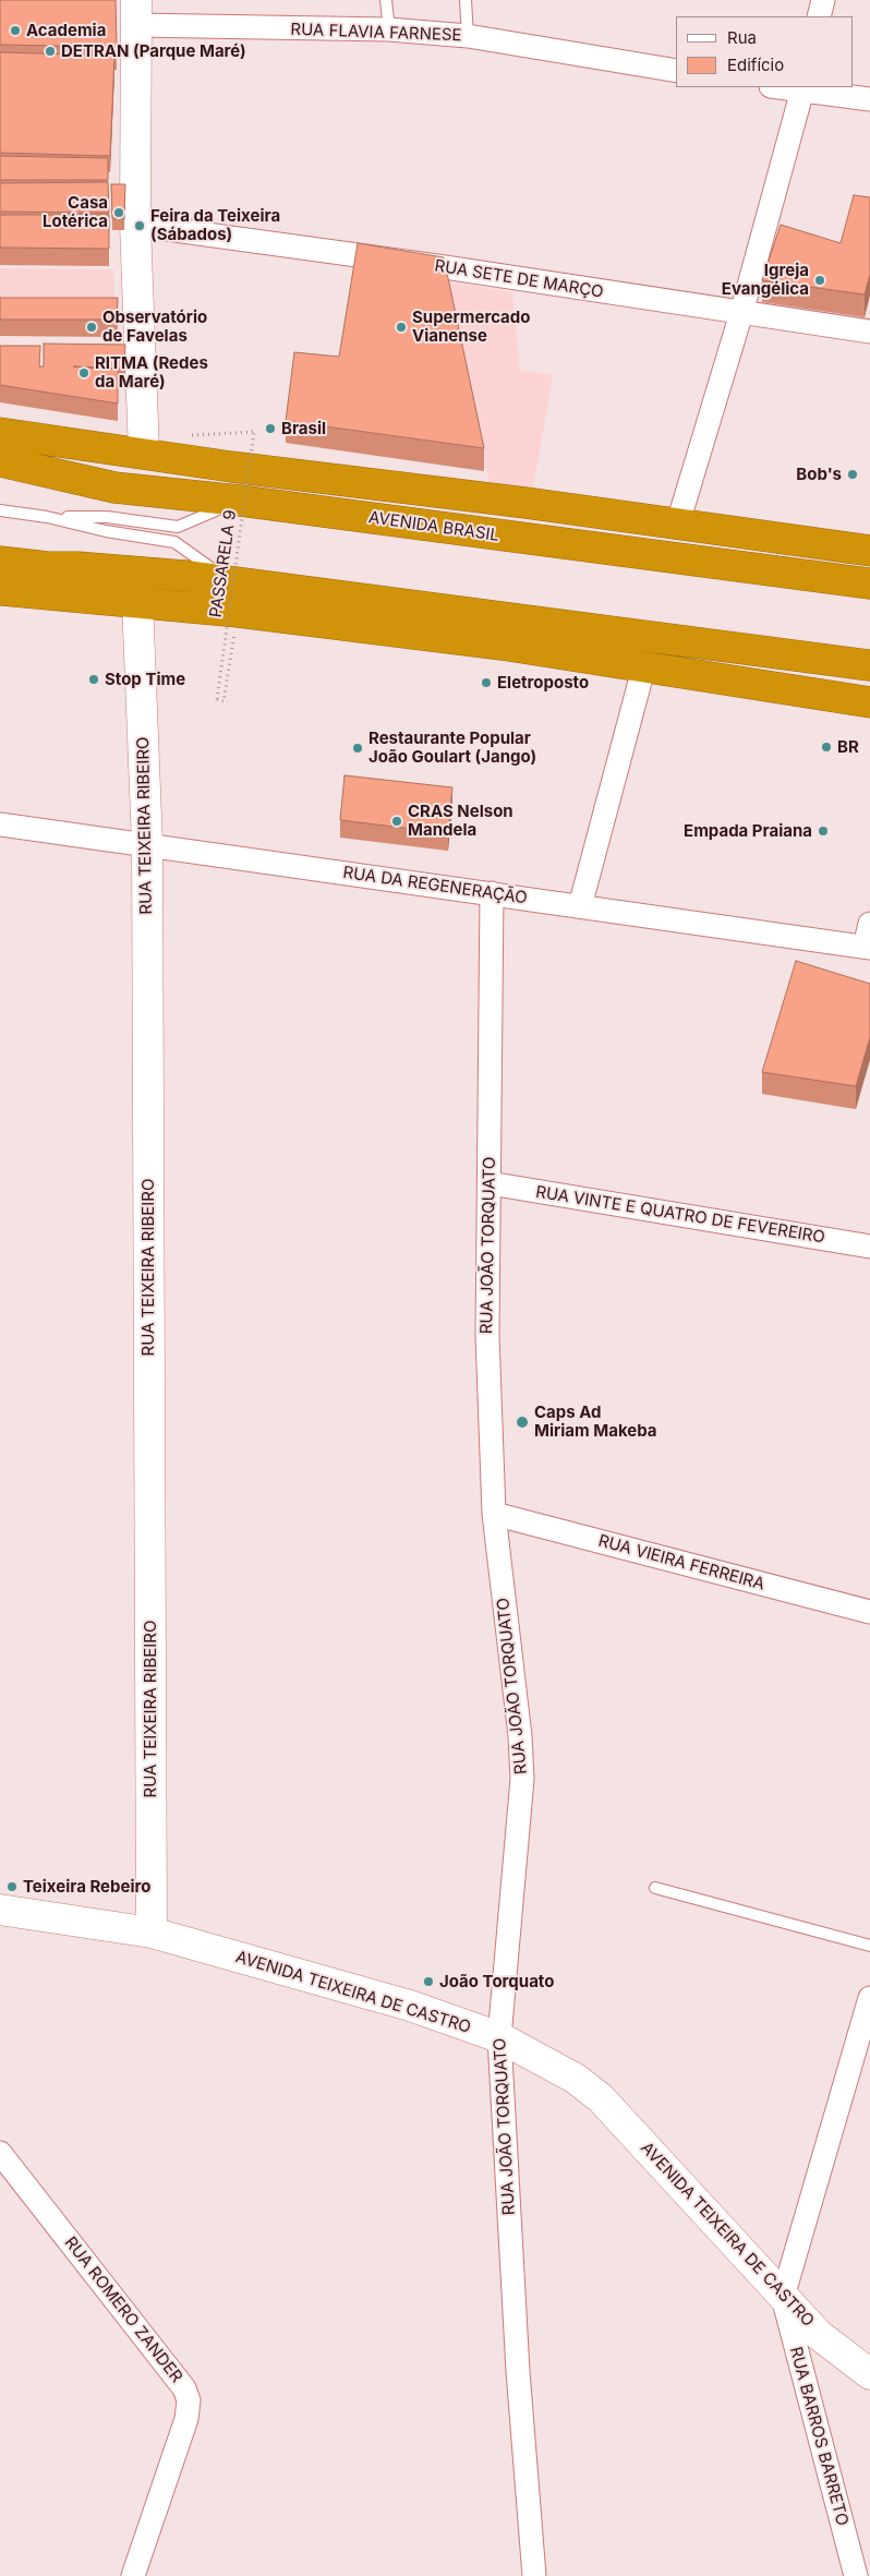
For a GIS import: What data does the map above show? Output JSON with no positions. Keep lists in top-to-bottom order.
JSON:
{
  "streets": {
    "highway": ["AVENIDA BRASIL"],
    "street": [
      "RUA FLAVIA FARNESE",
      "RUA SETE DE MARÇO",
      "RUA TEIXEIRA RIBEIRO",
      "RUA DA REGENERAÇÃO",
      "RUA VINTE E QUATRO DE FEVEREIRO",
      "RUA JOÃO TORQUATO",
      "RUA VIEIRA FERREIRA",
      "AVENIDA TEIXEIRA DE CASTRO",
      "RUA ROMERO ZANDER",
      "RUA BARROS BARRETO"
    ],
    "path": ["PASSARELA 9"]
  },
  "crossings": [
    ["RUA TEIXEIRA RIBEIRO", "RUA DA REGENERAÇÃO"],
    ["RUA TEIXEIRA RIBEIRO", "AVENIDA TEIXEIRA DE CASTRO"],
    ["RUA DA REGENERAÇÃO", "RUA JOÃO TORQUATO"],
    ["RUA VINTE E QUATRO DE FEVEREIRO", "RUA JOÃO TORQUATO"],
    ["RUA JOÃO TORQUATO", "RUA VIEIRA FERREIRA"],
    ["RUA JOÃO TORQUATO", "AVENIDA TEIXEIRA DE CASTRO"],
    ["AVENIDA TEIXEIRA DE CASTRO", "RUA BARROS BARRETO"]
  ],
  "places": [
    "Academia",
    "DETRAN (Parque Maré)",
    "Casa Lotérica",
    "Feira da Teixeira (Sábados)",
    "Igreja Evangélica",
    "Observatório de Favelas",
    "Supermercado Vianense",
    "RITMA (Redes da Maré)",
    "Brasil",
    "Bob's",
    "Stop Time",
    "Eletroposto",
    "BR",
    "Restaurante Popular João Goulart (Jango)",
    "CRAS Nelson Mandela",
    "Empada Praiana",
    "Caps Ad Miriam Makeba",
    "Teixeira Rebeiro",
    "João Torquato"
  ],
  "legend": ["Rua", "Edifício"]
}
